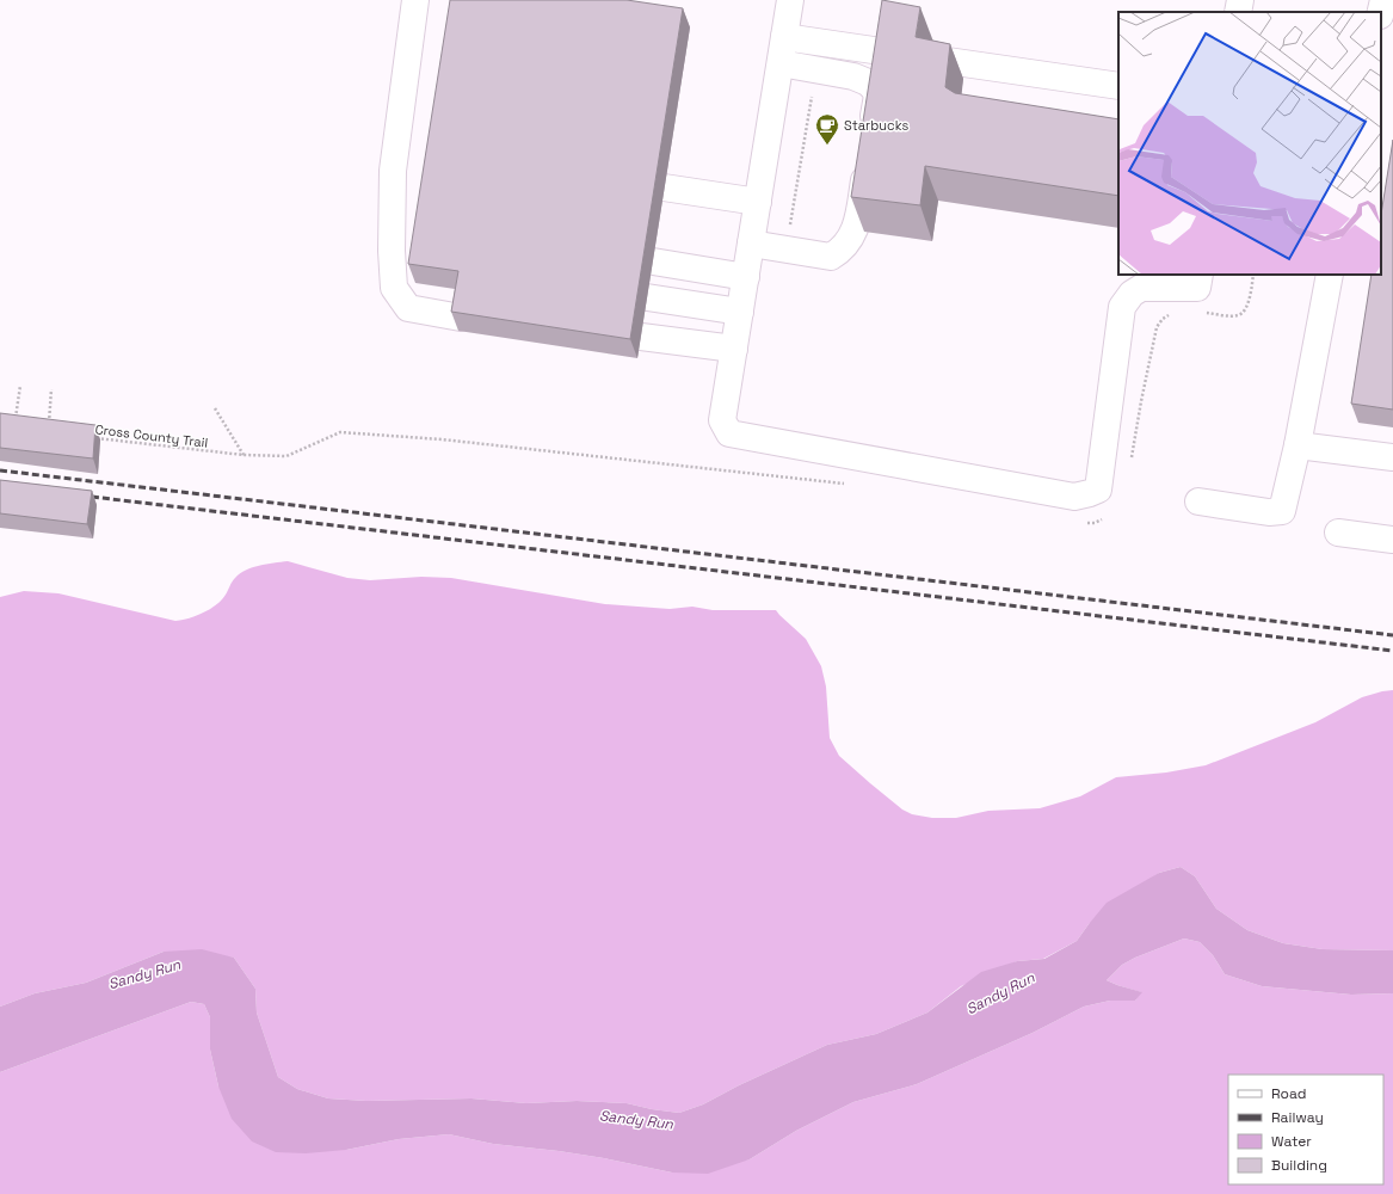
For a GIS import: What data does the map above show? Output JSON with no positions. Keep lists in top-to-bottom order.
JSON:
{
  "streets": {
    "path": ["Cross County Trail"]
  },
  "water": ["Sandy Run"],
  "places": {
    "cafe": ["Starbucks"]
  },
  "legend": [
    "Road",
    "Railway",
    "Water",
    "Building"
  ]
}
